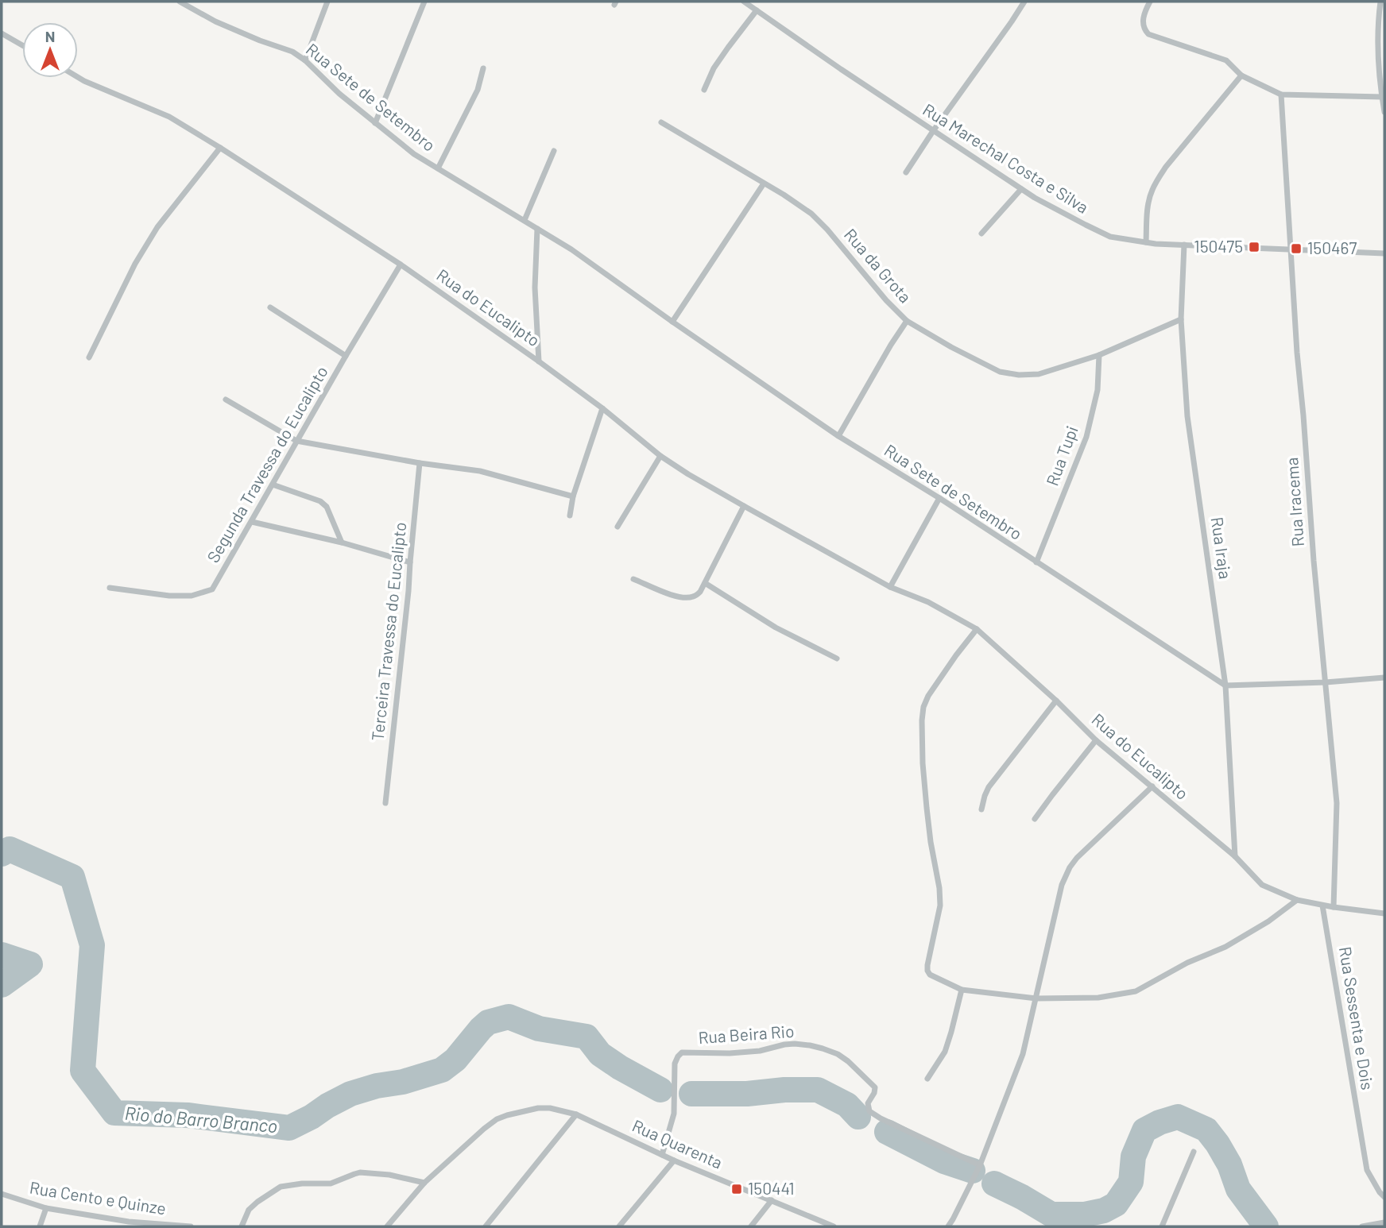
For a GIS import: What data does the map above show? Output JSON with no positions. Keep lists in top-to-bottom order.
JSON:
{
  "streets": {
    "street": [
      "Rua Sete de Setembro",
      "Rua Marechal Costa e Silva",
      "Rua da Grota",
      "Rua do Eucalipto",
      "Rua Tupi",
      "Segunda Travessa do Eucalipto",
      "Rua Iracema",
      "Rua Iraja",
      "Terceira Travessa do Eucalipto",
      "Rua Sessenta e Dois",
      "Rua Beira Rio",
      "Rua Quarenta",
      "Rua Cento e Quinze"
    ]
  },
  "crossings": [
    ["Rua Sete de Setembro", "Rua Tupi"],
    ["Rua Sete de Setembro", "Rua Iraja"],
    ["Rua Marechal Costa e Silva", "Rua Iracema"],
    ["Rua Marechal Costa e Silva", "Rua Iraja"],
    ["Rua da Grota", "Rua Tupi"],
    ["Rua da Grota", "Rua Iraja"],
    ["Rua do Eucalipto", "Segunda Travessa do Eucalipto"],
    ["Rua do Eucalipto", "Rua Iracema"],
    ["Rua do Eucalipto", "Rua Iraja"],
    ["Rua do Eucalipto", "Rua Sessenta e Dois"],
    ["Rua Beira Rio", "Rua Quarenta"]
  ],
  "water": ["Rio do Barro Branco"],
  "places": {
    "transit": ["150475", "150467", "150441"]
  },
  "north": "top"
}
